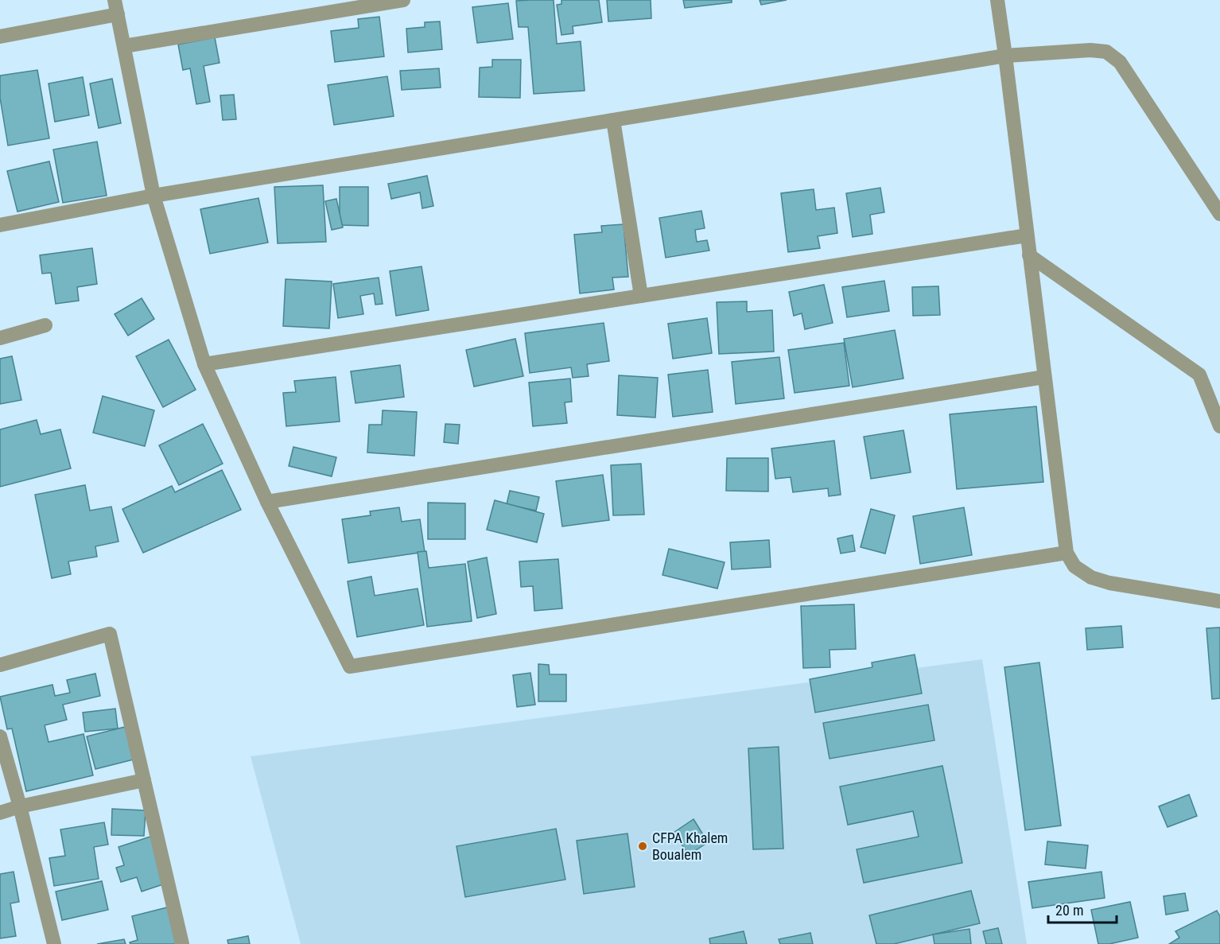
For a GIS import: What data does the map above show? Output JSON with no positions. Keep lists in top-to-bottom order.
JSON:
{
  "places": ["CFPA Khalem Boualem"],
  "scale_bar": "20 m"
}
